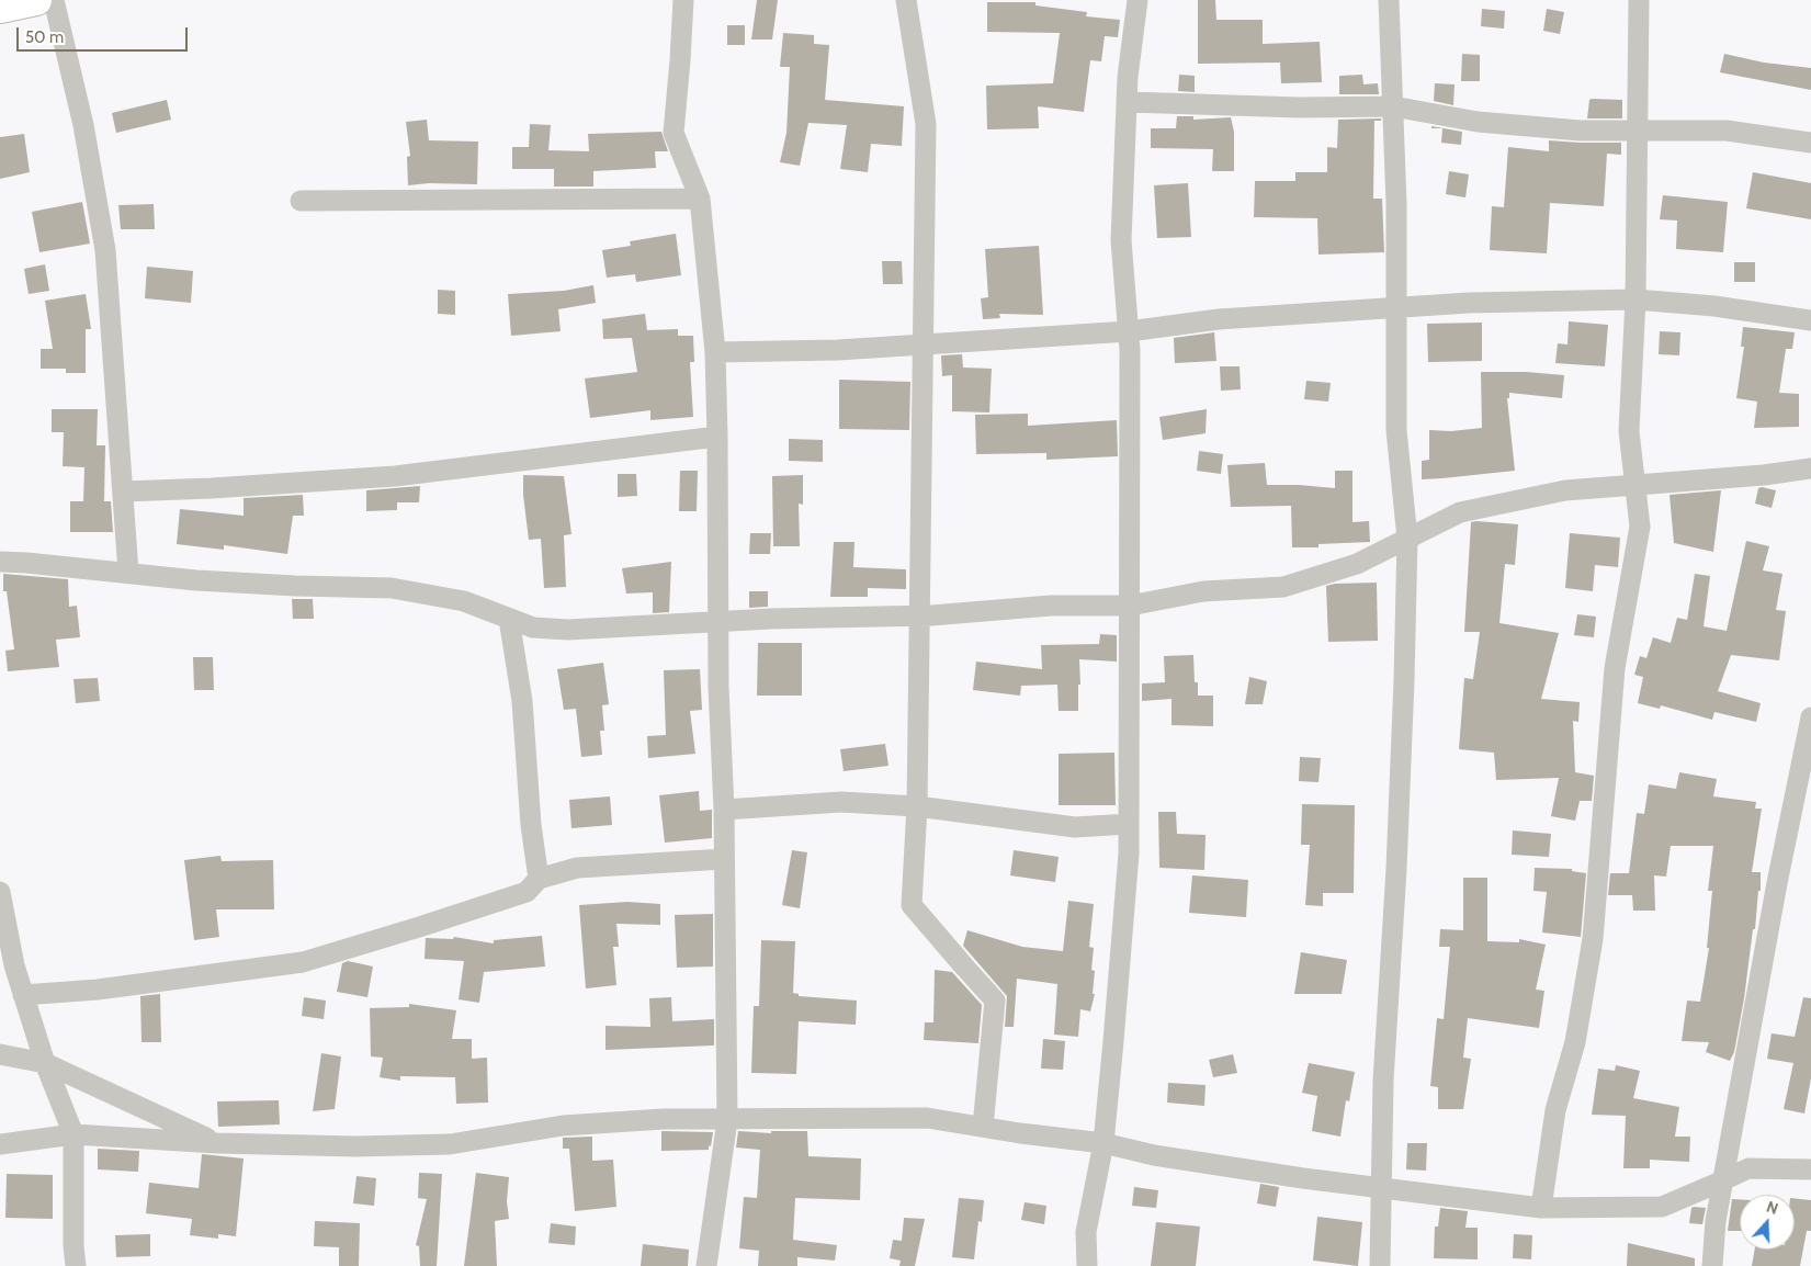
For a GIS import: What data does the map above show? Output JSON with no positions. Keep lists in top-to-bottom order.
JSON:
{
  "scale_bar": "50 m",
  "north": "top"
}
